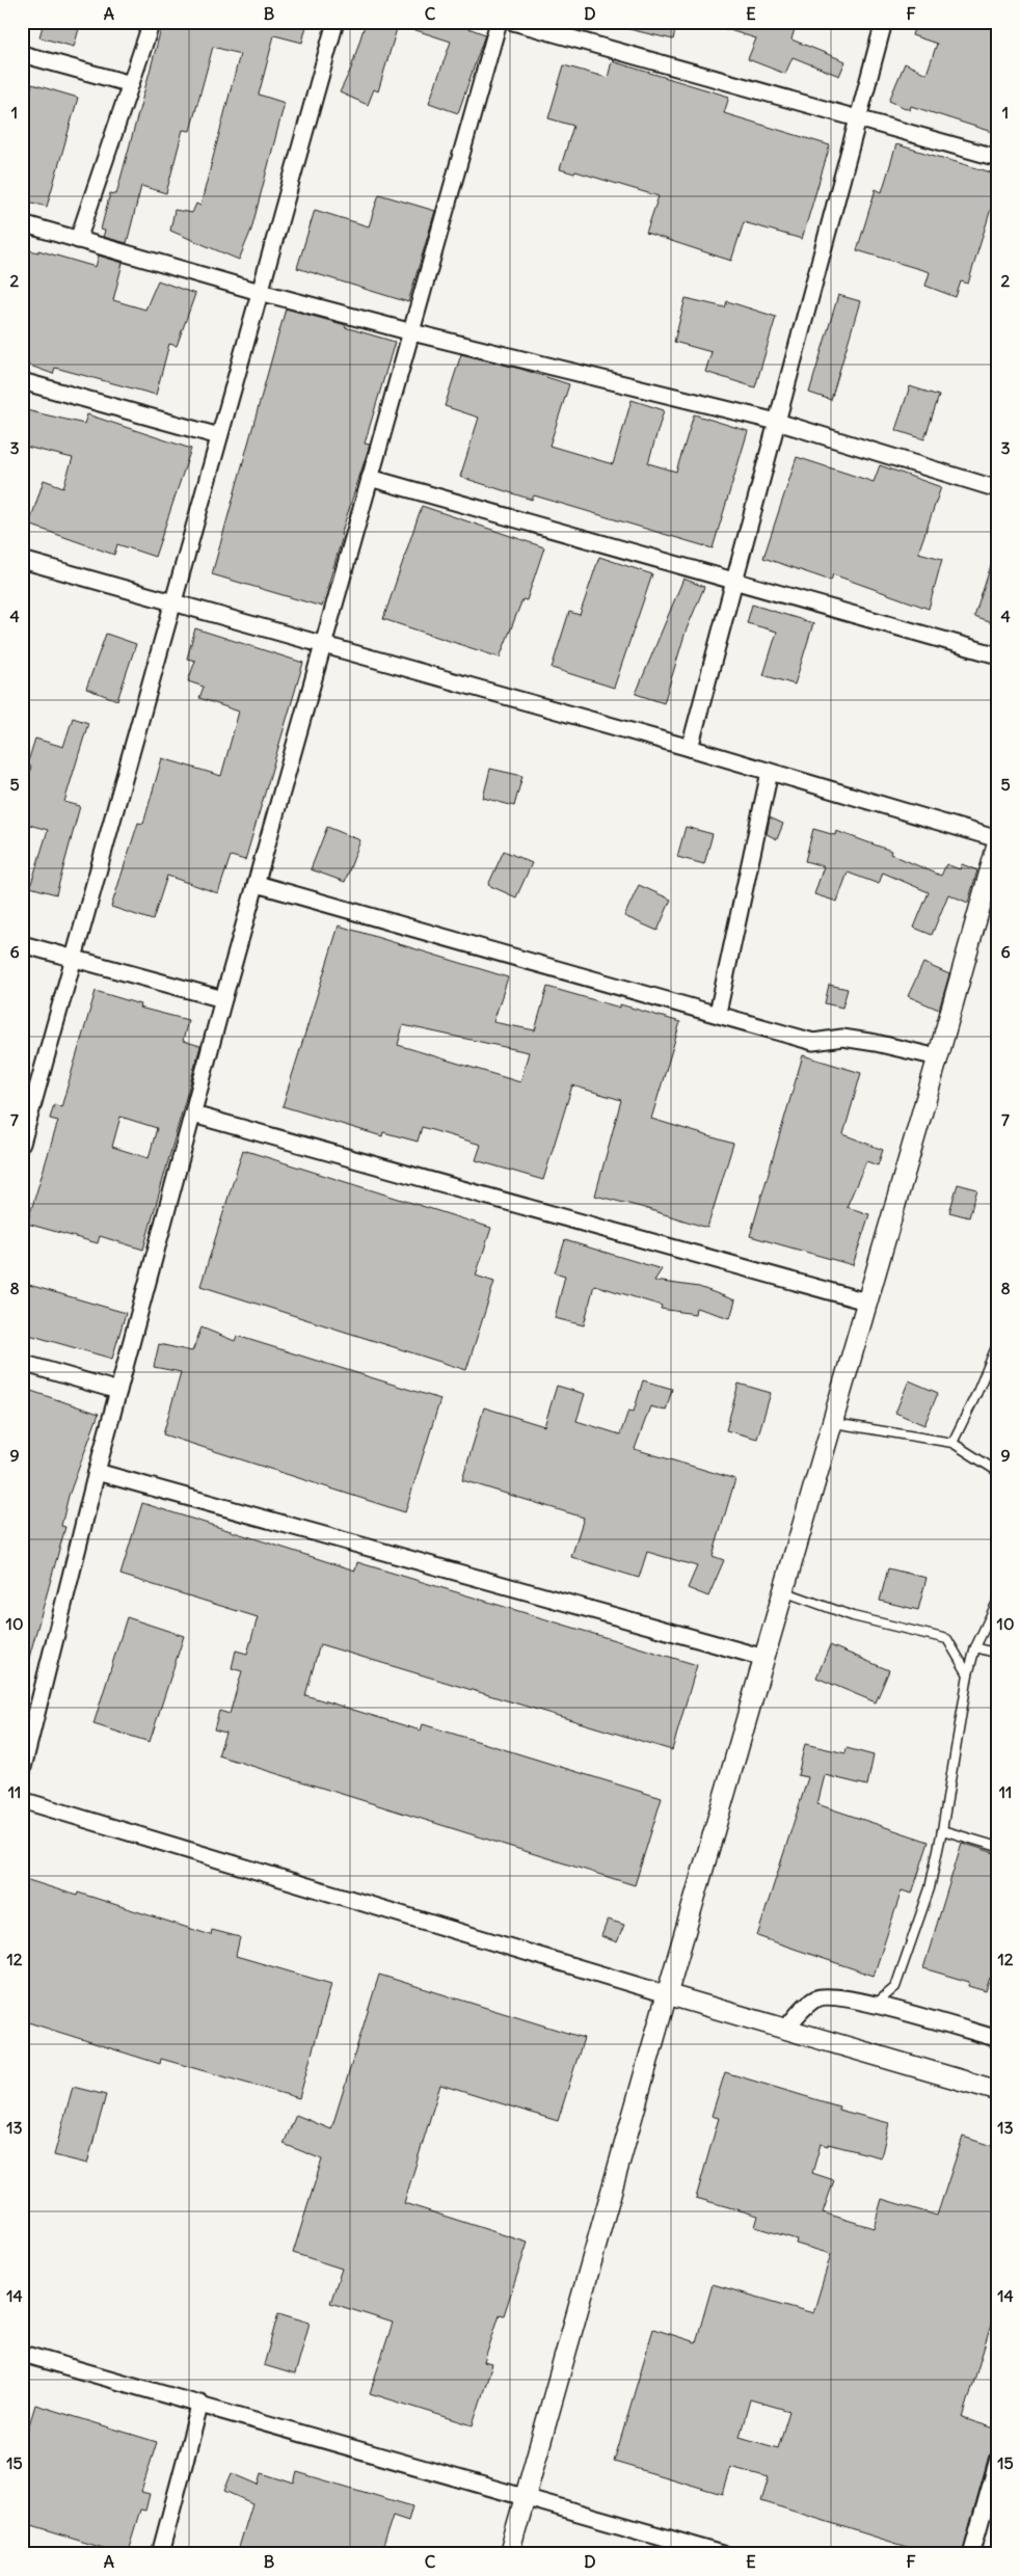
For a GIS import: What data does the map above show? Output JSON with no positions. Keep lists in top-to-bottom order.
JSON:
{
  "grid": {
    "columns": [
      "A",
      "B",
      "C",
      "D",
      "E",
      "F"
    ],
    "rows": [
      "1",
      "2",
      "3",
      "4",
      "5",
      "6",
      "7",
      "8",
      "9",
      "10",
      "11",
      "12",
      "13",
      "14",
      "15"
    ]
  }
}
